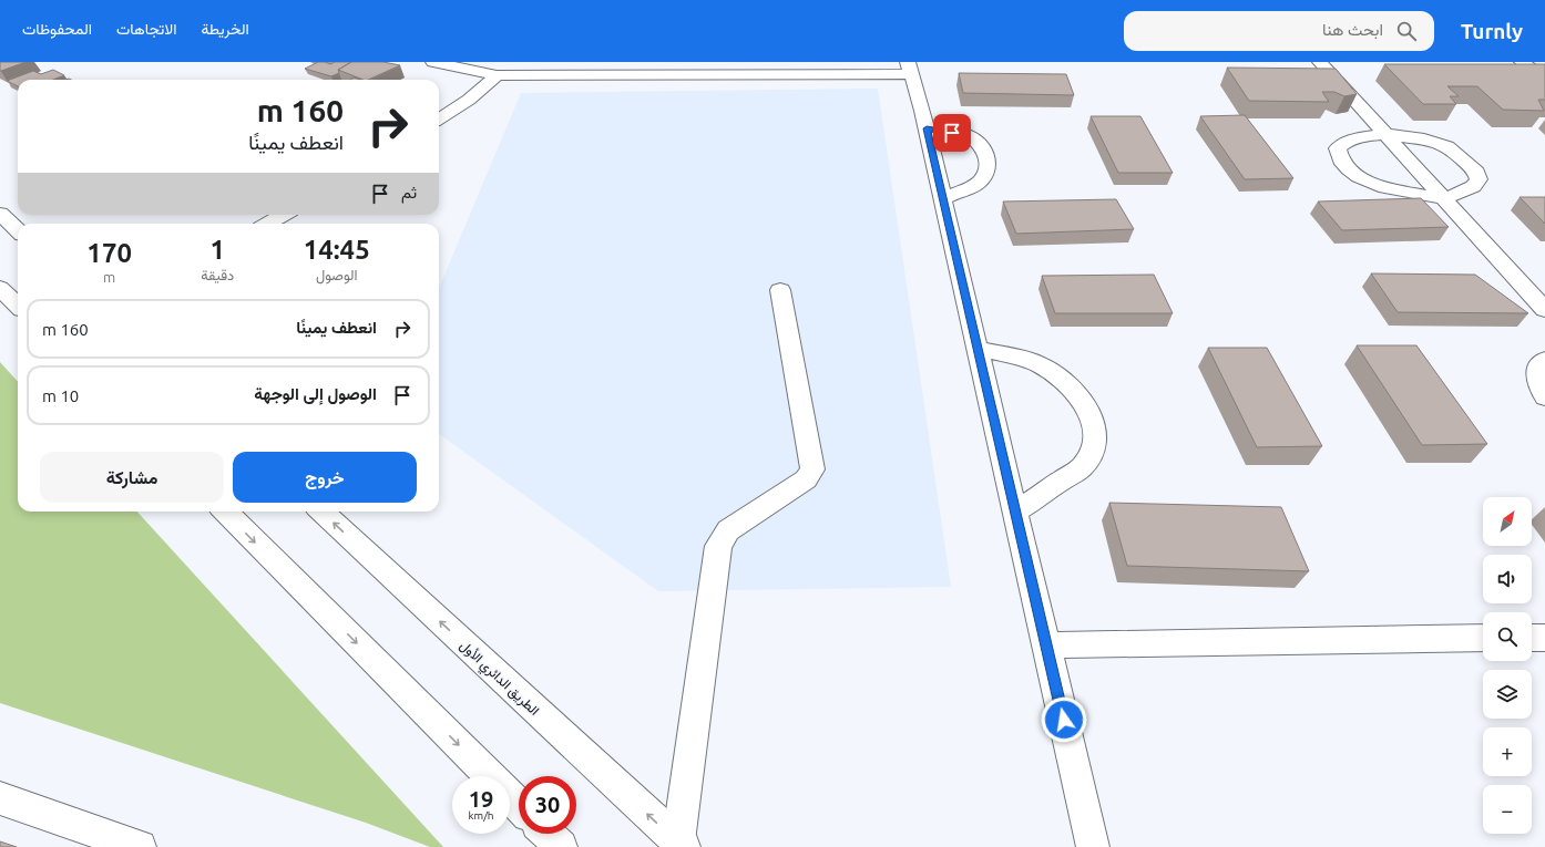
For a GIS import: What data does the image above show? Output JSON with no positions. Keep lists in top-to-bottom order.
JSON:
{
  "streets": {
    "street": ["الطريق الدائري الأول"]
  },
  "north": "top right",
  "page": {
    "header": "Turnly",
    "search": "ابحث هنا",
    "nav": ["الخريطة", "الاتجاهات", "المحفوظات"],
    "turn": ["160 m", "انعطف يمينًا"],
    "then": "ثم",
    "eta": [
      "14:45",
      "الوصول",
      "1",
      "دقيقة",
      "170",
      "m"
    ],
    "list": [
      {
        "name": "انعطف يمينًا",
        "value": "160 m"
      },
      {
        "name": "الوصول إلى الوجهة",
        "value": "10 m"
      }
    ],
    "buttons": ["خروج", "مشاركة"],
    "map_buttons": ["+", "−"],
    "speed": "19 km/h",
    "limit": "30"
  }
}
